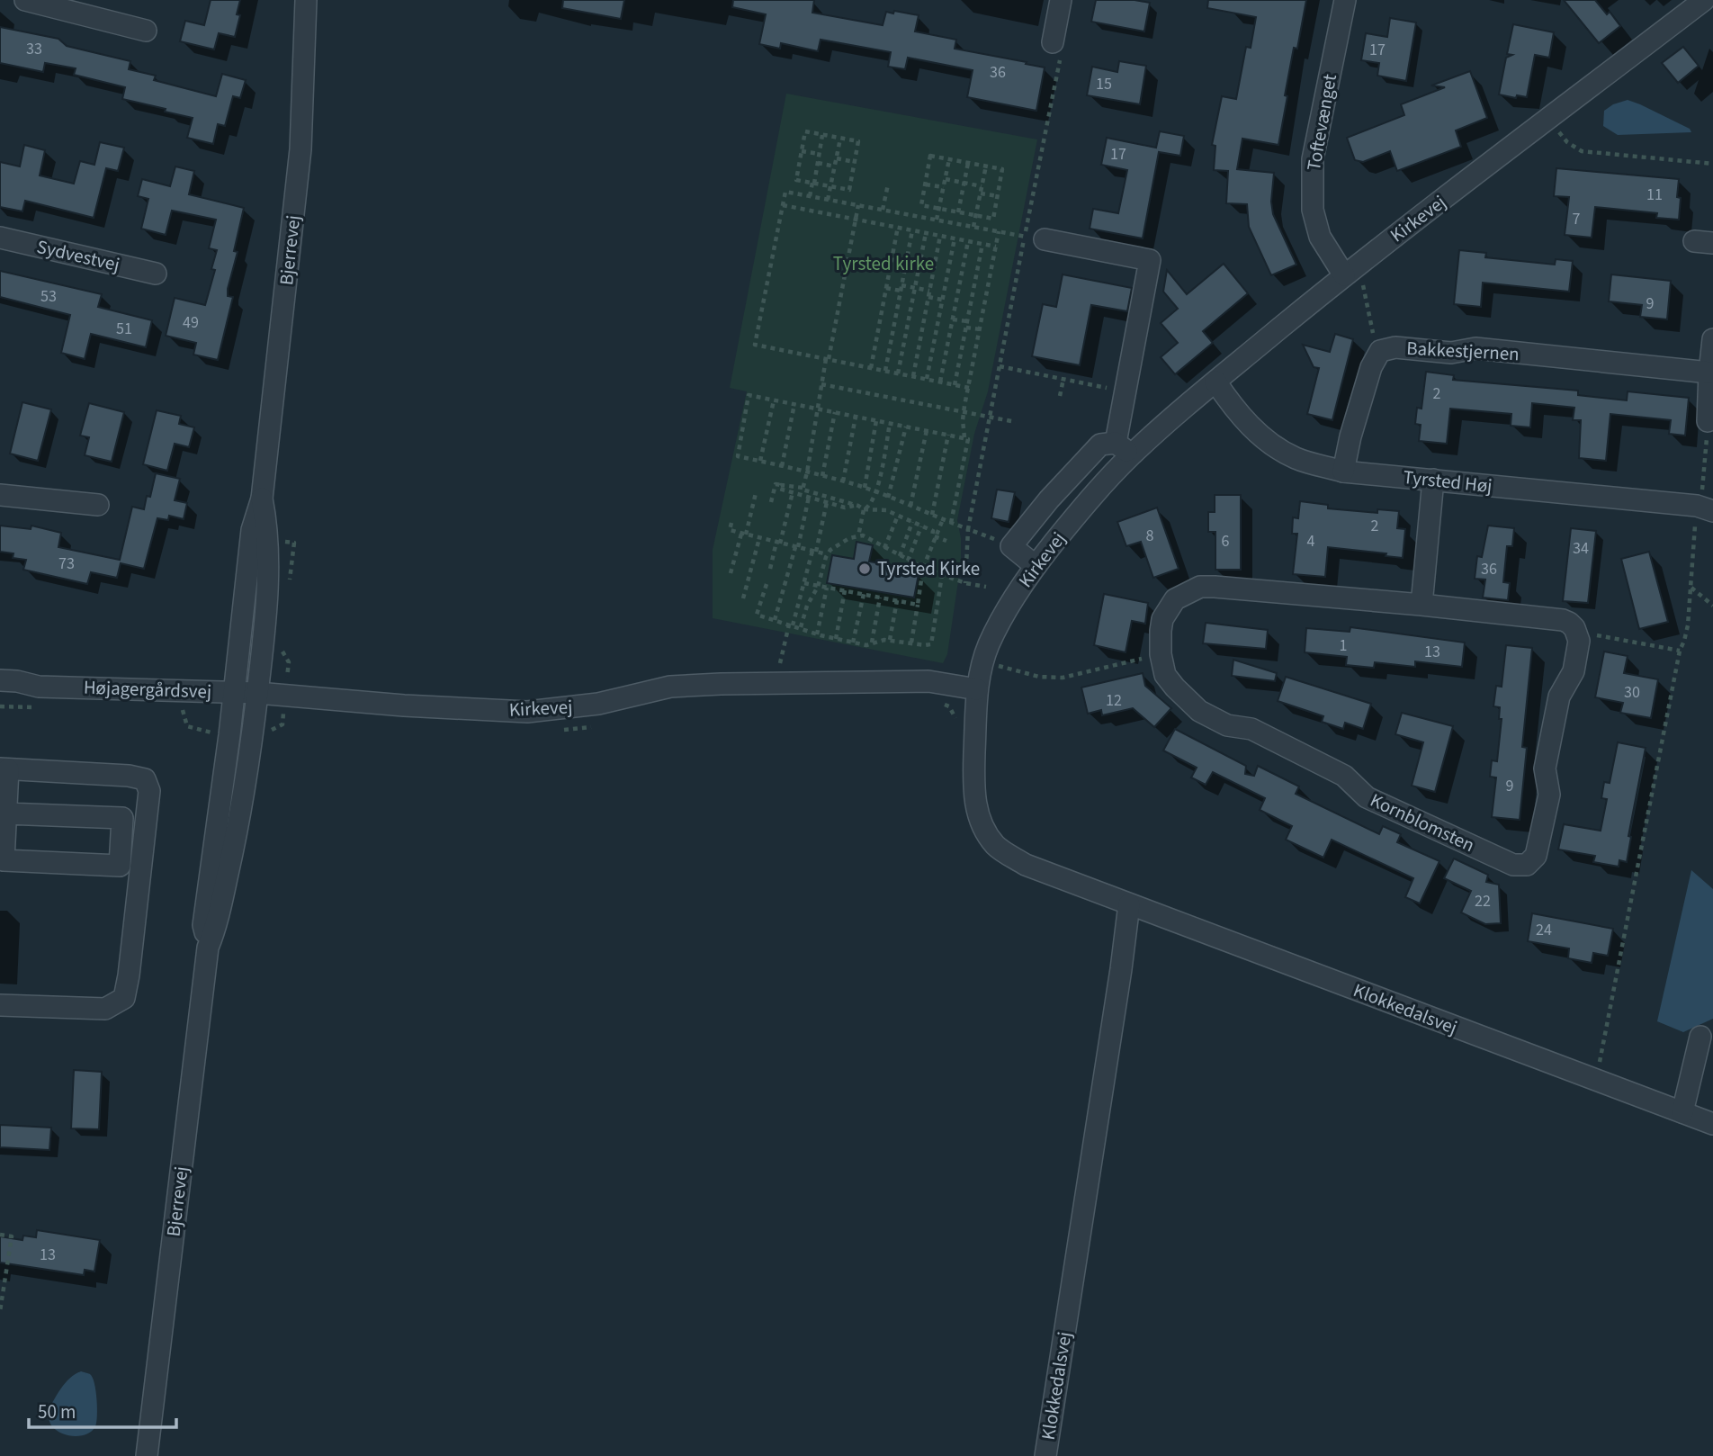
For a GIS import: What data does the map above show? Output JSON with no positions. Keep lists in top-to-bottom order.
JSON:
{
  "streets": {
    "street": [
      "Toftevænget",
      "Kirkevej",
      "Bjerrevej",
      "Sydvestvej",
      "Bakkestjernen",
      "Tyrsted Høj",
      "Højagergårdsvej",
      "Kornblomsten",
      "Klokkedalsvej"
    ]
  },
  "crossings": [
    ["Toftevænget", "Kirkevej"],
    ["Kirkevej", "Bjerrevej"],
    ["Kirkevej", "Tyrsted Høj"],
    ["Kirkevej", "Højagergårdsvej"],
    ["Kirkevej", "Klokkedalsvej"],
    ["Bjerrevej", "Højagergårdsvej"],
    ["Bakkestjernen", "Tyrsted Høj"]
  ],
  "parks": ["Tyrsted kirke"],
  "places": ["Tyrsted Kirke"],
  "house_numbers": [
    "33",
    "17",
    "36",
    "15",
    "17",
    "11",
    "7",
    "53",
    "9",
    "49",
    "51",
    "2",
    "2",
    "8",
    "6",
    "4",
    "34",
    "73",
    "36",
    "1",
    "13",
    "30",
    "12",
    "9",
    "22",
    "24",
    "13"
  ],
  "scale_bar": "50 m"
}
